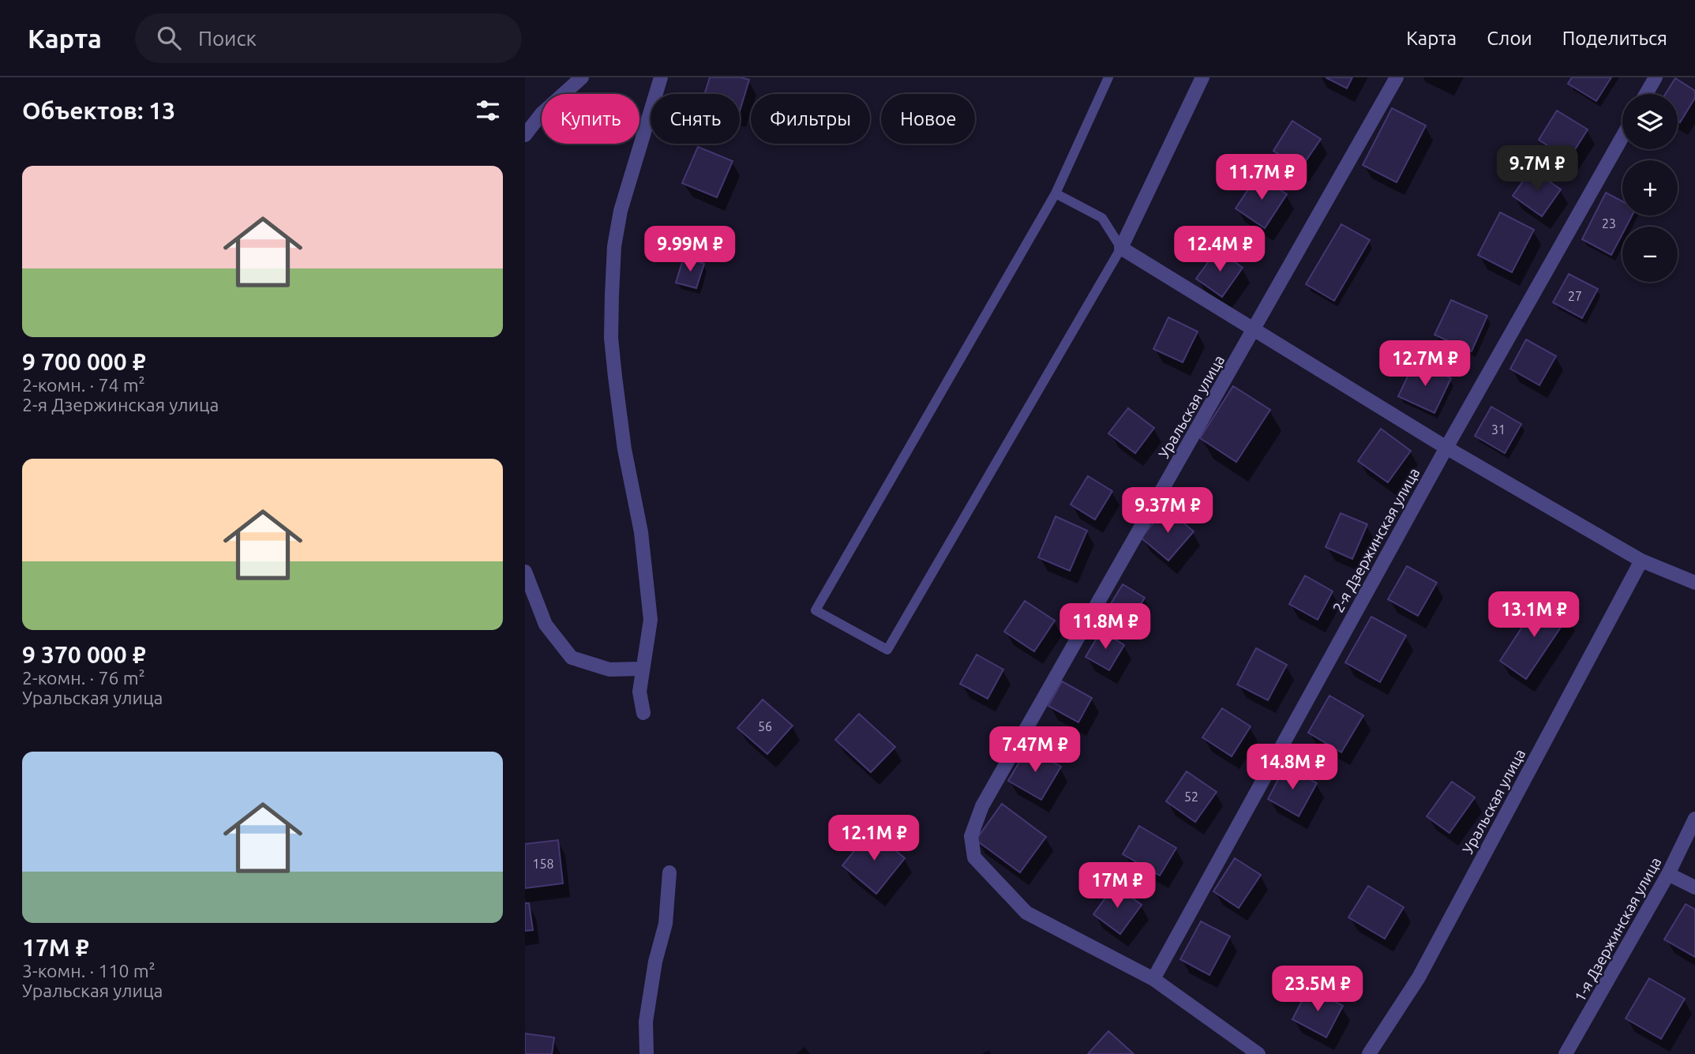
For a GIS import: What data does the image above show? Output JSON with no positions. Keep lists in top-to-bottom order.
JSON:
{
  "streets": {
    "street": ["Уральская улица", "2-я Дзержинская улица", "1-я Дзержинская улица"]
  },
  "crossings": [
    ["Уральская улица", "2-я Дзержинская улица"]
  ],
  "house_numbers": [
    "23",
    "27",
    "31",
    "56",
    "52",
    "158"
  ],
  "page": {
    "header": "Карта",
    "search": "Поиск",
    "nav": ["Карта", "Слои", "Поделиться"],
    "heading": "Объектов: 13",
    "map_buttons": ["+", "−"],
    "chip": [
      "Купить",
      "Снять",
      "Фильтры",
      "Новое"
    ],
    "list": [
      {
        "name": "9 700 000 ₽",
        "note": "2-комн. · 74 m² · 2-я Дзержинская улица"
      },
      {
        "name": "9 370 000 ₽",
        "note": "2-комн. · 76 m² · Уральская улица"
      },
      {
        "name": "17M ₽",
        "note": "3-комн. · 110 m² · Уральская улица"
      }
    ],
    "price": [
      "9.7M ₽",
      "11.7M ₽",
      "9.99M ₽",
      "12.4M ₽",
      "12.7M ₽",
      "9.37M ₽",
      "13.1M ₽",
      "11.8M ₽",
      "7.47M ₽",
      "14.8M ₽",
      "12.1M ₽",
      "17M ₽",
      "23.5M ₽"
    ]
  }
}
